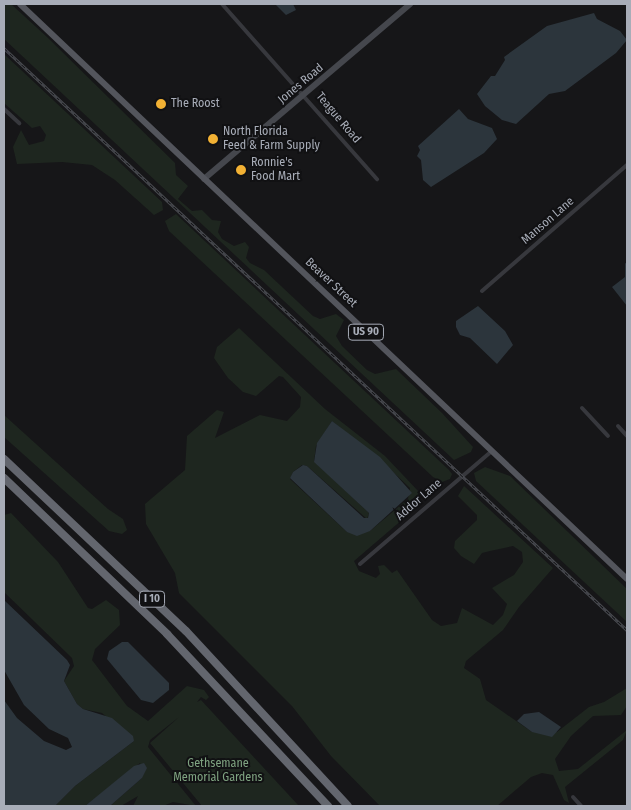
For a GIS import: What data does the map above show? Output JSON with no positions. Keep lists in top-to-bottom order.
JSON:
{
  "streets": {
    "highway": ["I 10"],
    "main road": ["Beaver Street", "US 90"],
    "street": [
      "Jones Road",
      "Teague Road",
      "Manson Lane",
      "Addor Lane"
    ]
  },
  "crossings": [
    ["Jones Road", "Teague Road"],
    ["Jones Road", "Beaver Street"],
    ["Beaver Street", "Addor Lane"]
  ],
  "parks": ["Gethsemane Memorial Gardens"],
  "places": ["The Roost", "North Florida Feed & Farm Supply", "Ronnie's Food Mart"]
}
